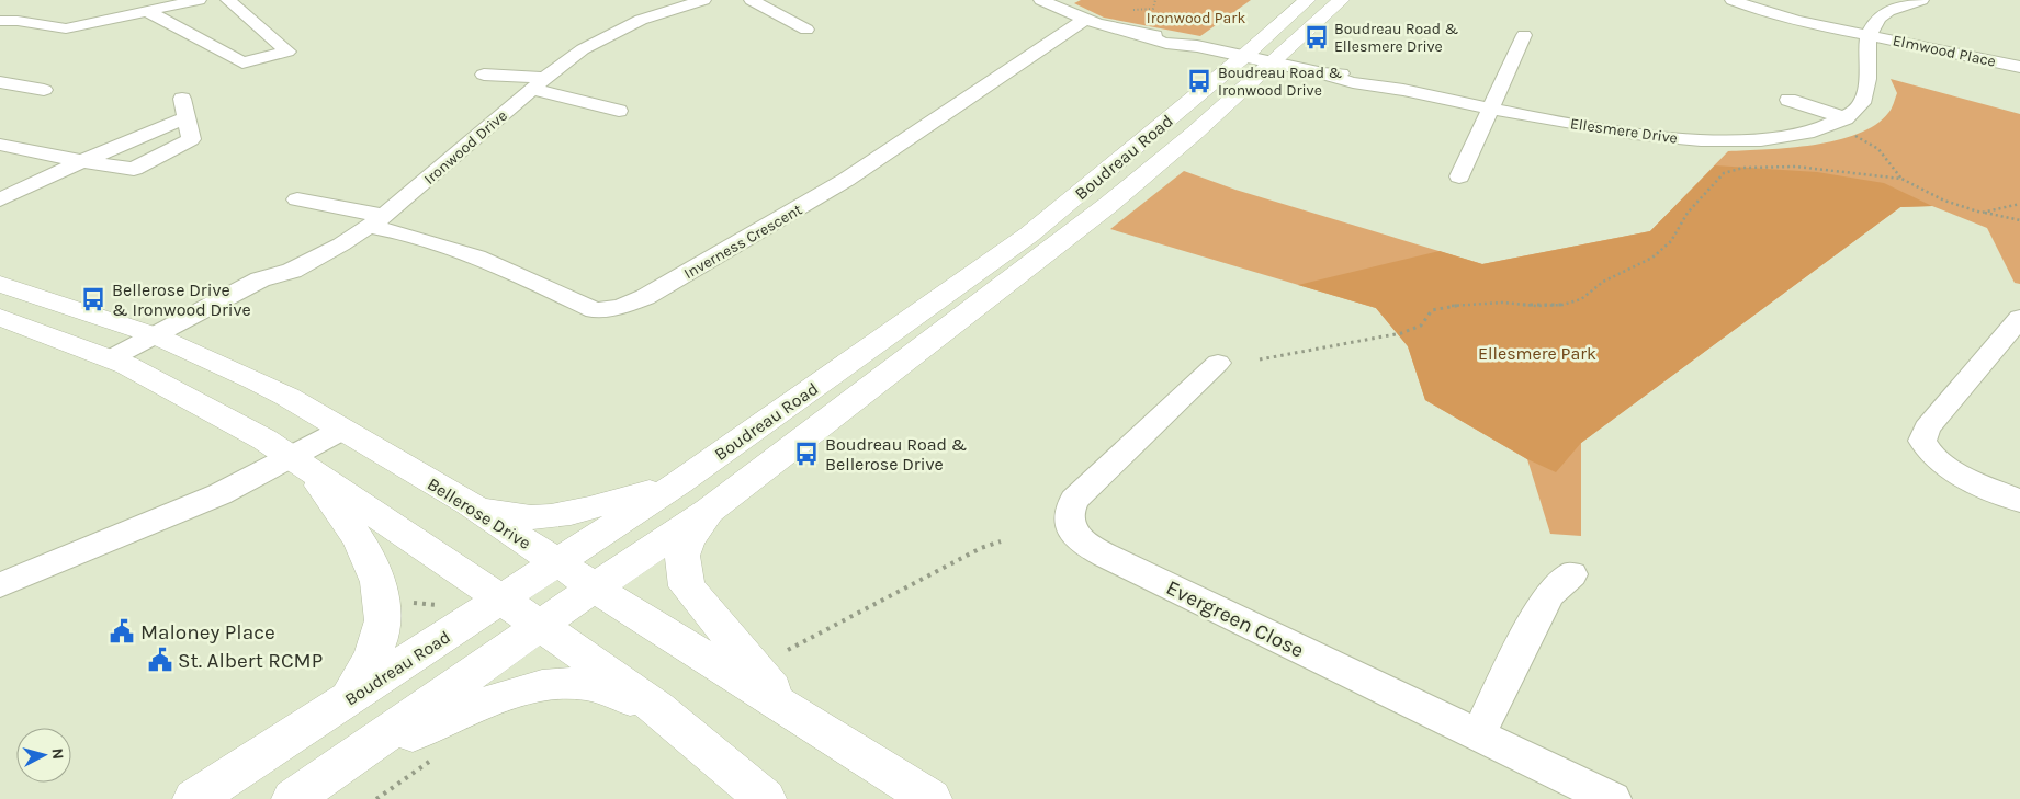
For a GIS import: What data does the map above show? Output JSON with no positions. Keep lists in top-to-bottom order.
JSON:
{
  "streets": {
    "main road": ["Boudreau Road", "Bellerose Drive"],
    "street": [
      "Elmwood Place",
      "Ellesmere Drive",
      "Ironwood Drive",
      "Inverness Crescent",
      "Evergreen Close"
    ]
  },
  "crossings": [
    ["Elmwood Place", "Ellesmere Drive"],
    ["Ellesmere Drive", "Boudreau Road"],
    ["Ironwood Drive", "Inverness Crescent"],
    ["Ironwood Drive", "Bellerose Drive"],
    ["Boudreau Road", "Bellerose Drive"]
  ],
  "parks": ["Ironwood Park", "Ellesmere Park"],
  "places": {
    "bus stop": [
      "Boudreau Road & Ellesmere Drive",
      "Boudreau Road & Ironwood Drive",
      "Bellerose Drive & Ironwood Drive",
      "Boudreau Road & Bellerose Drive"
    ],
    "public building": ["Maloney Place", "St. Albert RCMP"]
  },
  "north": "right"
}
